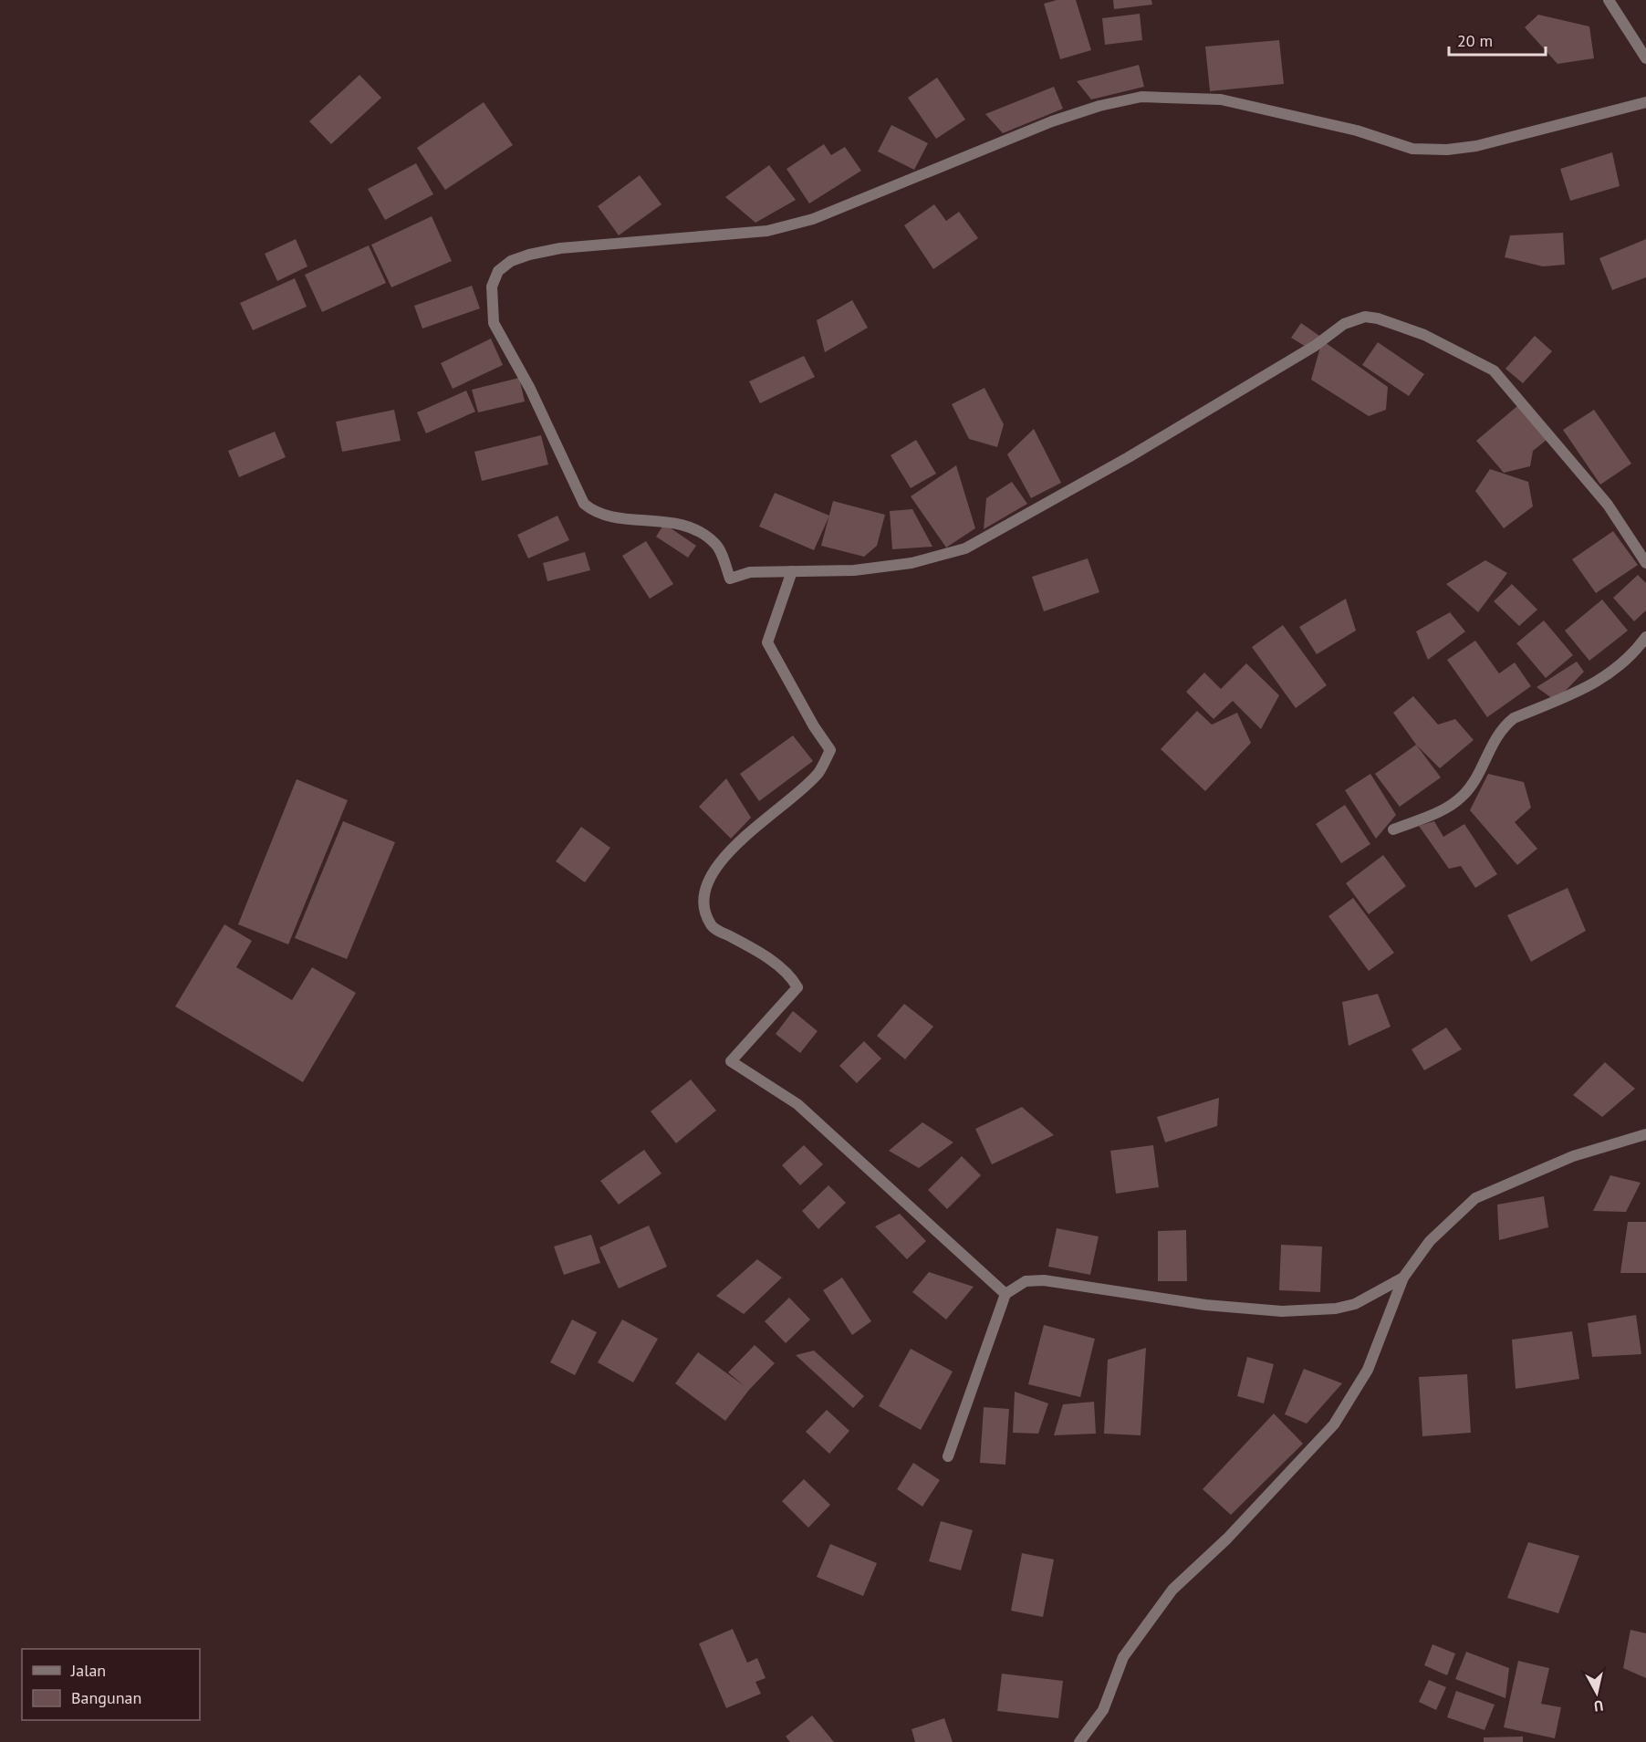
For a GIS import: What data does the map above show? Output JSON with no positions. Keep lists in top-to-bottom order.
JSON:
{
  "legend": ["Jalan", "Bangunan"],
  "scale_bar": "20 m",
  "north": "bottom"
}
